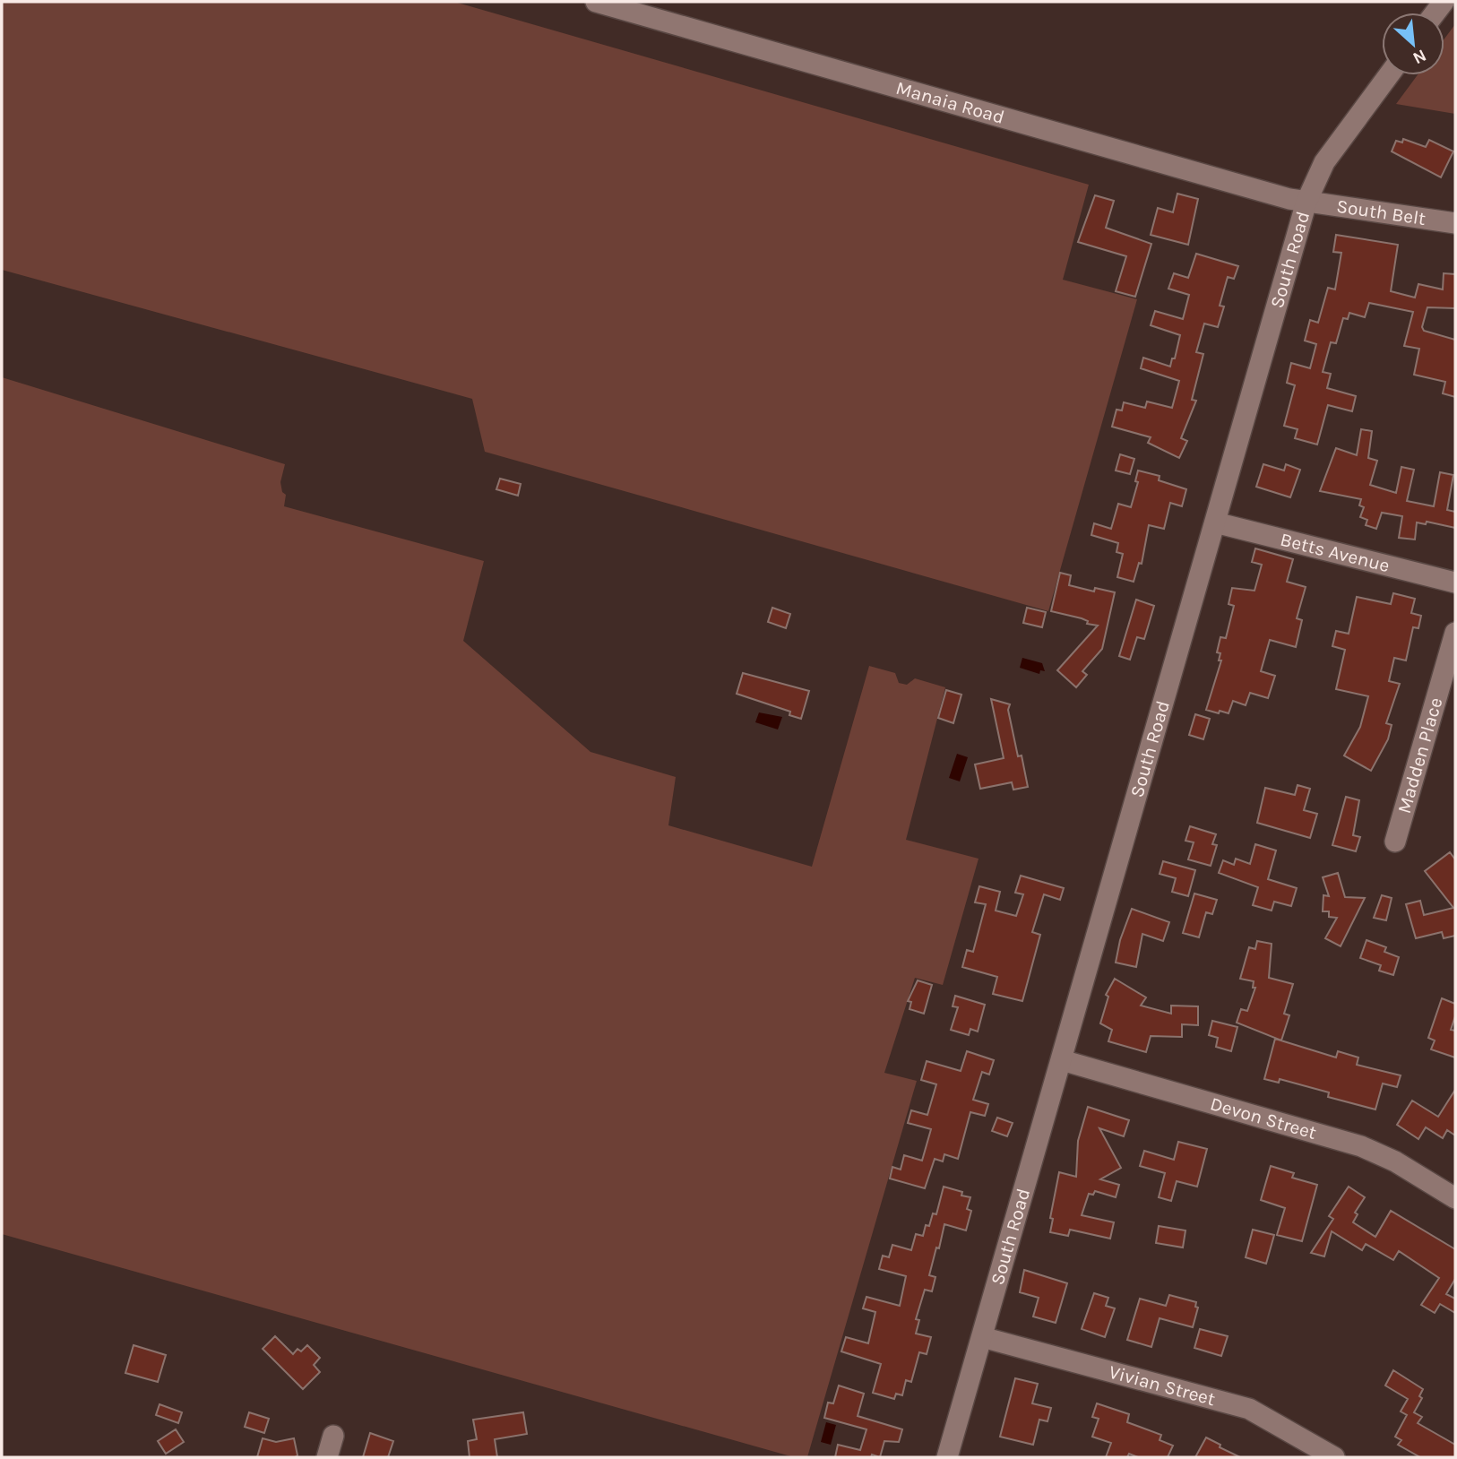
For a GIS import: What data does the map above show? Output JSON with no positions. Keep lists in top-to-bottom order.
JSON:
{
  "streets": {
    "street": [
      "Manaia Road",
      "South Belt",
      "South Road",
      "Betts Avenue",
      "Madden Place",
      "Devon Street",
      "Vivian Street"
    ]
  },
  "crossings": [
    ["Manaia Road", "South Belt"],
    ["Manaia Road", "South Road"],
    ["South Belt", "South Road"],
    ["South Road", "Betts Avenue"],
    ["South Road", "Devon Street"],
    ["South Road", "Vivian Street"]
  ],
  "north": "bottom right"
}
